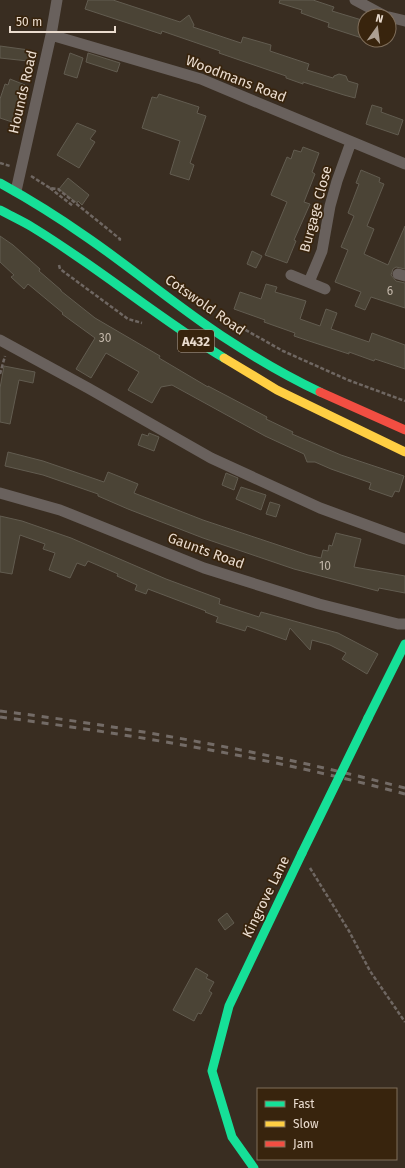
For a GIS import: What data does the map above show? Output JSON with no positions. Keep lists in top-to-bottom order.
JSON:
{
  "streets": {
    "main road": ["Cotswold Road", "A432", "Kingrove Lane"],
    "street": [
      "Woodmans Road",
      "Hounds Road",
      "Burgage Close",
      "Gaunts Road"
    ]
  },
  "crossings": [
    ["Woodmans Road", "Hounds Road"],
    ["Woodmans Road", "Burgage Close"],
    ["Hounds Road", "Cotswold Road"]
  ],
  "house_numbers": ["6", "30", "10"],
  "legend": ["Fast", "Slow", "Jam"],
  "scale_bar": "50 m",
  "north": "top"
}
